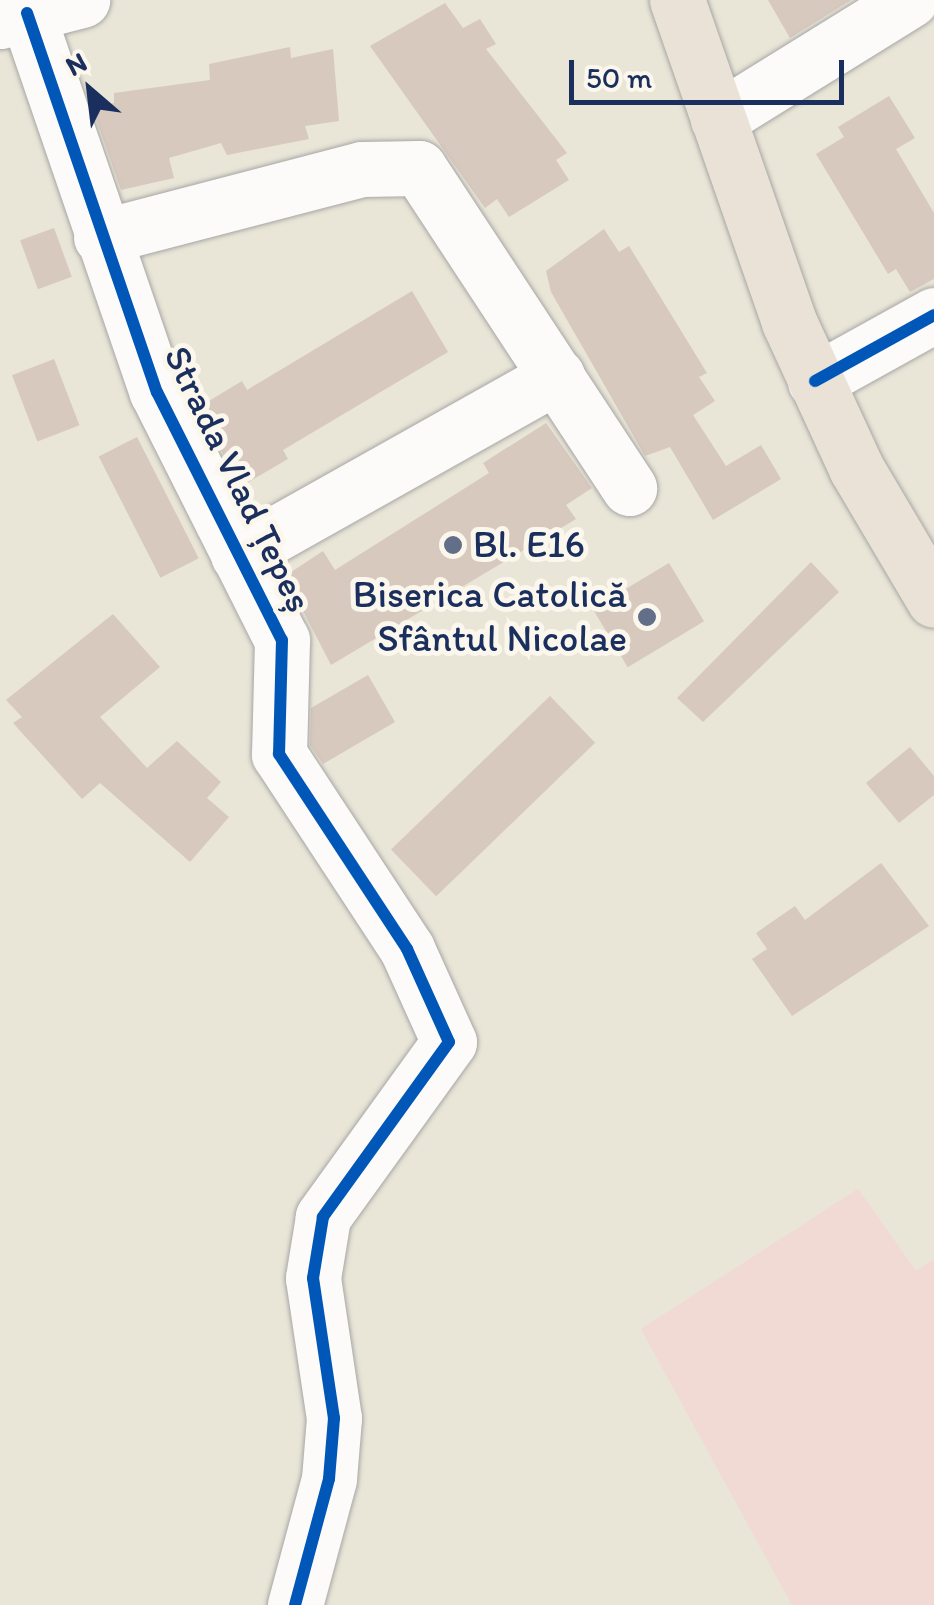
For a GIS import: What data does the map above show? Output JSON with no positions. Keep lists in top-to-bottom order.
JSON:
{
  "streets": {
    "street": ["Strada Vlad Țepeș"]
  },
  "places": ["Bl. E16", "Biserica Catolică Sfântul Nicolae"],
  "scale_bar": "50 m",
  "north": "top left"
}
